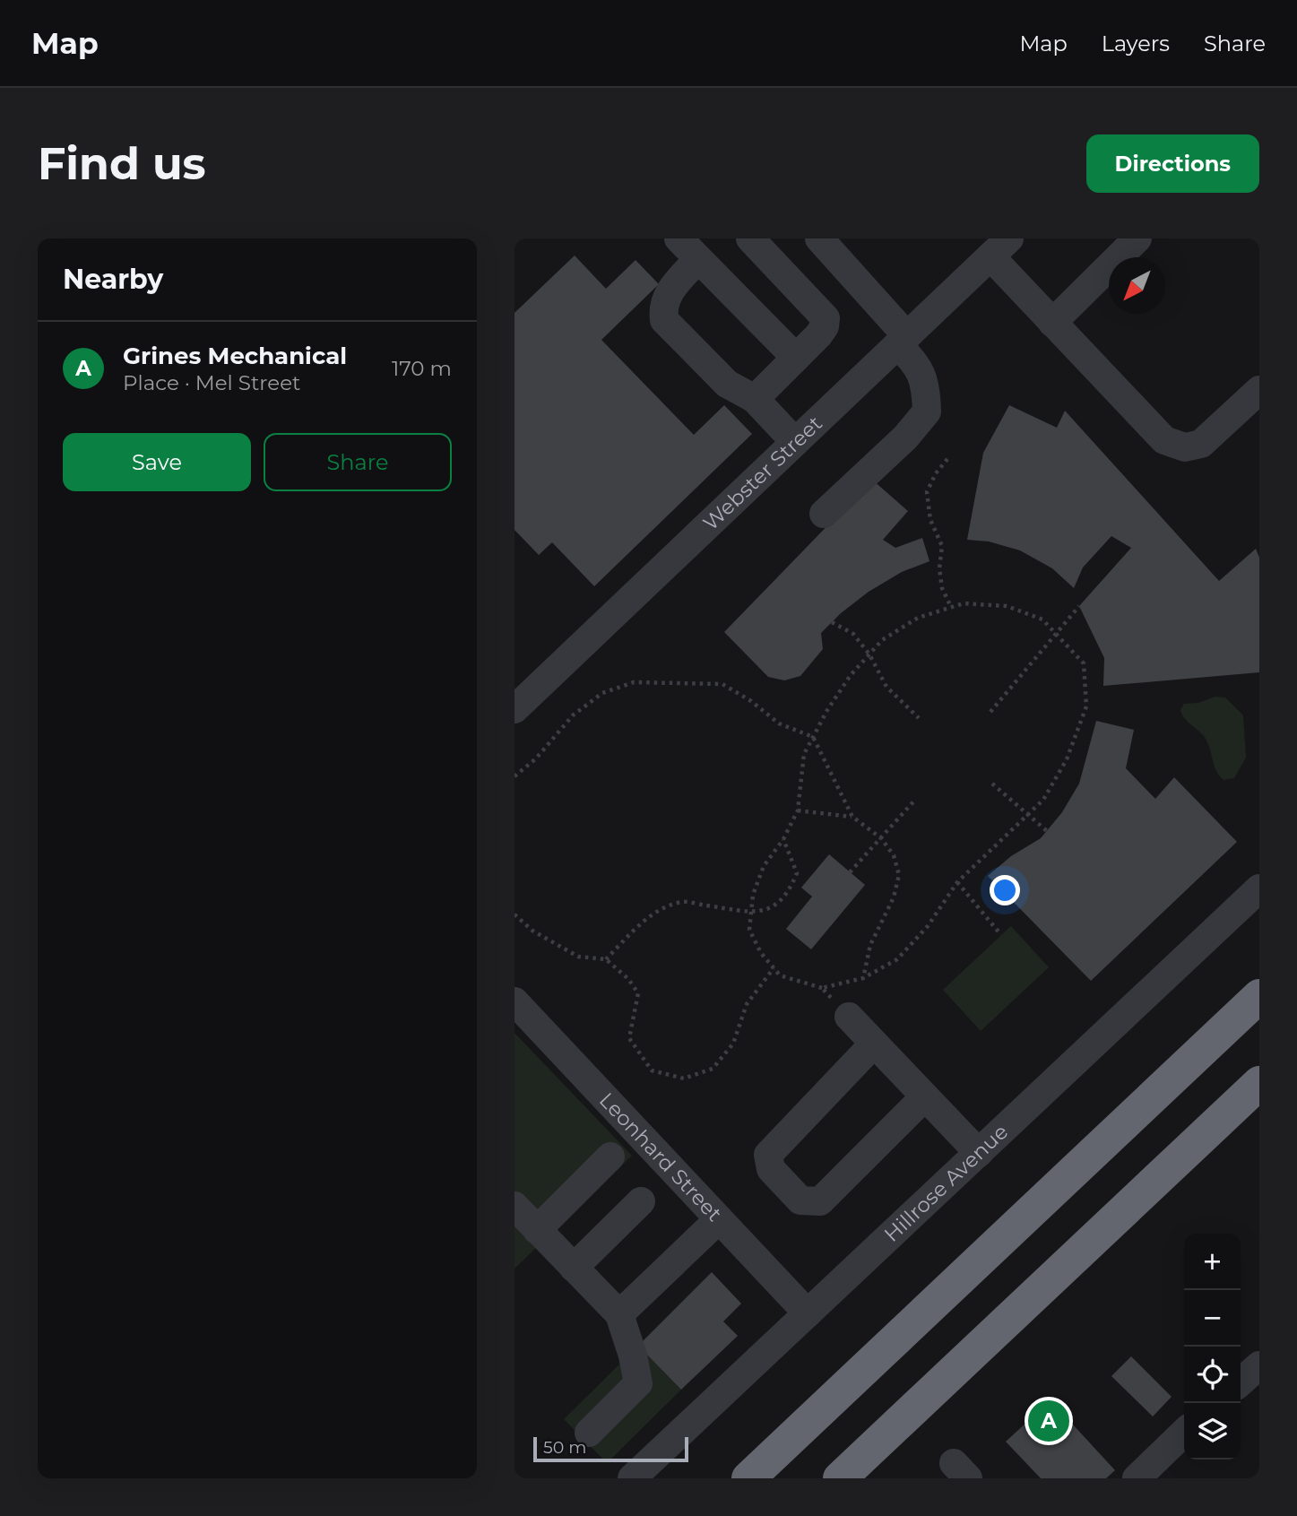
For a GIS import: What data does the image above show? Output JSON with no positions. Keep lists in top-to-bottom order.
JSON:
{
  "streets": {
    "street": ["Webster Street", "Leonhard Street", "Hillrose Avenue"]
  },
  "crossings": [
    ["Leonhard Street", "Hillrose Avenue"]
  ],
  "scale_bar": "50 m",
  "north": "bottom left",
  "page": {
    "header": "Map",
    "nav": ["Map", "Layers", "Share"],
    "buttons": [
      "Directions",
      ["Save", "Share"]
    ],
    "title": "Find us",
    "heading": "Nearby",
    "list": [
      {
        "mark": "A",
        "name": "Grines Mechanical",
        "note": "Place · Mel Street",
        "value": "170 m"
      }
    ],
    "map_buttons": ["+", "−"],
    "pins": "A",
    "scale": "50 m"
  }
}
